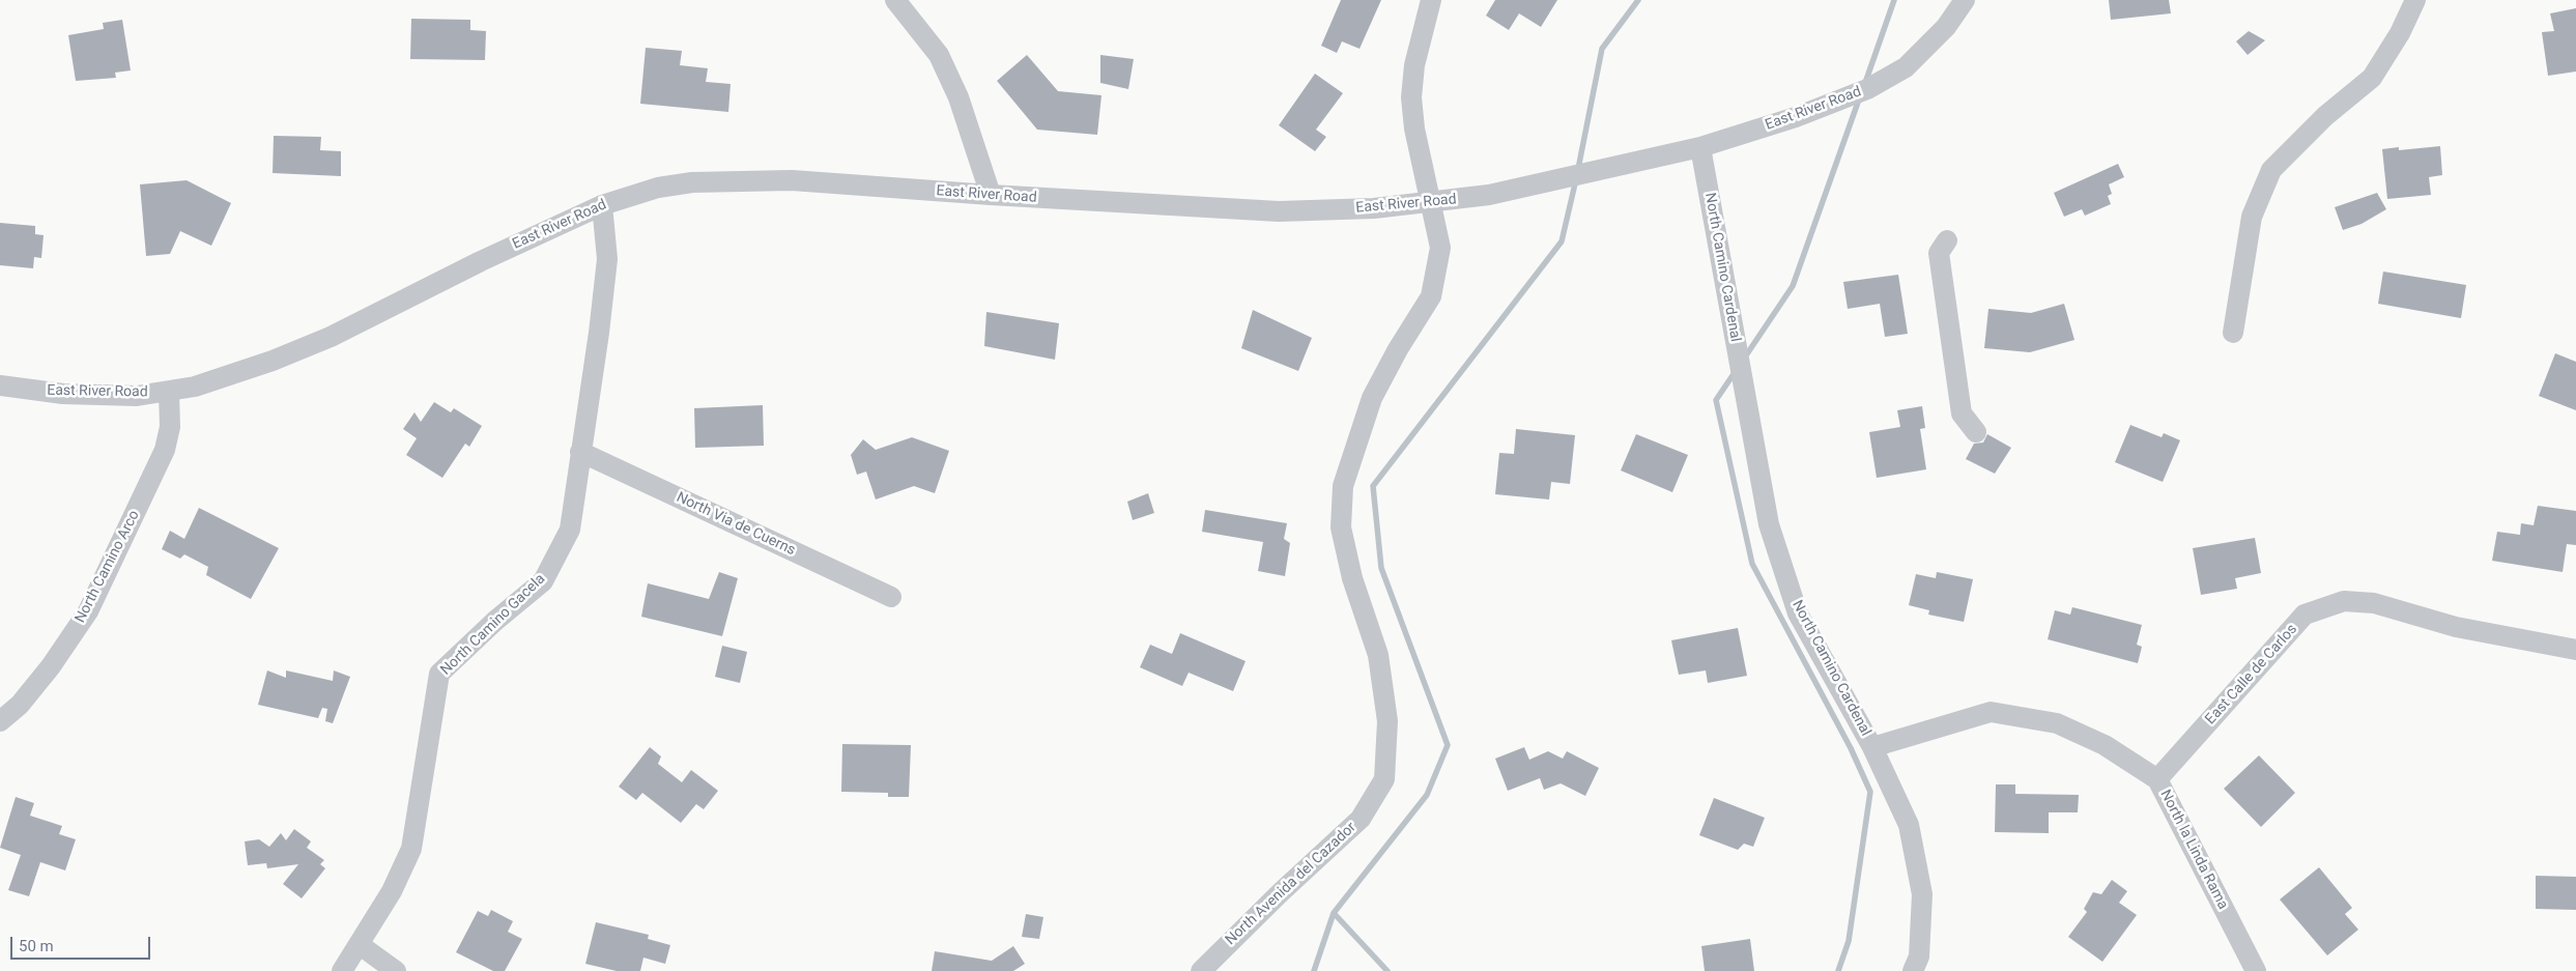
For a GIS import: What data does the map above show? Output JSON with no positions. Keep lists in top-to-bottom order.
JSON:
{
  "streets": {
    "street": [
      "East River Road",
      "North Camino Cardenal",
      "North Via de Cuerns",
      "North Camino Arco",
      "North Camino Gacela",
      "East Calle de Carlos",
      "North la Linda Rama",
      "North Avenida del Cazador"
    ]
  },
  "crossings": [
    ["East River Road", "North Camino Cardenal"],
    ["East River Road", "North Camino Arco"],
    ["East River Road", "North Camino Gacela"],
    ["East River Road", "North Avenida del Cazador"],
    ["North Camino Cardenal", "North la Linda Rama"],
    ["North Via de Cuerns", "North Camino Gacela"],
    ["East Calle de Carlos", "North la Linda Rama"]
  ],
  "scale_bar": "50 m"
}
